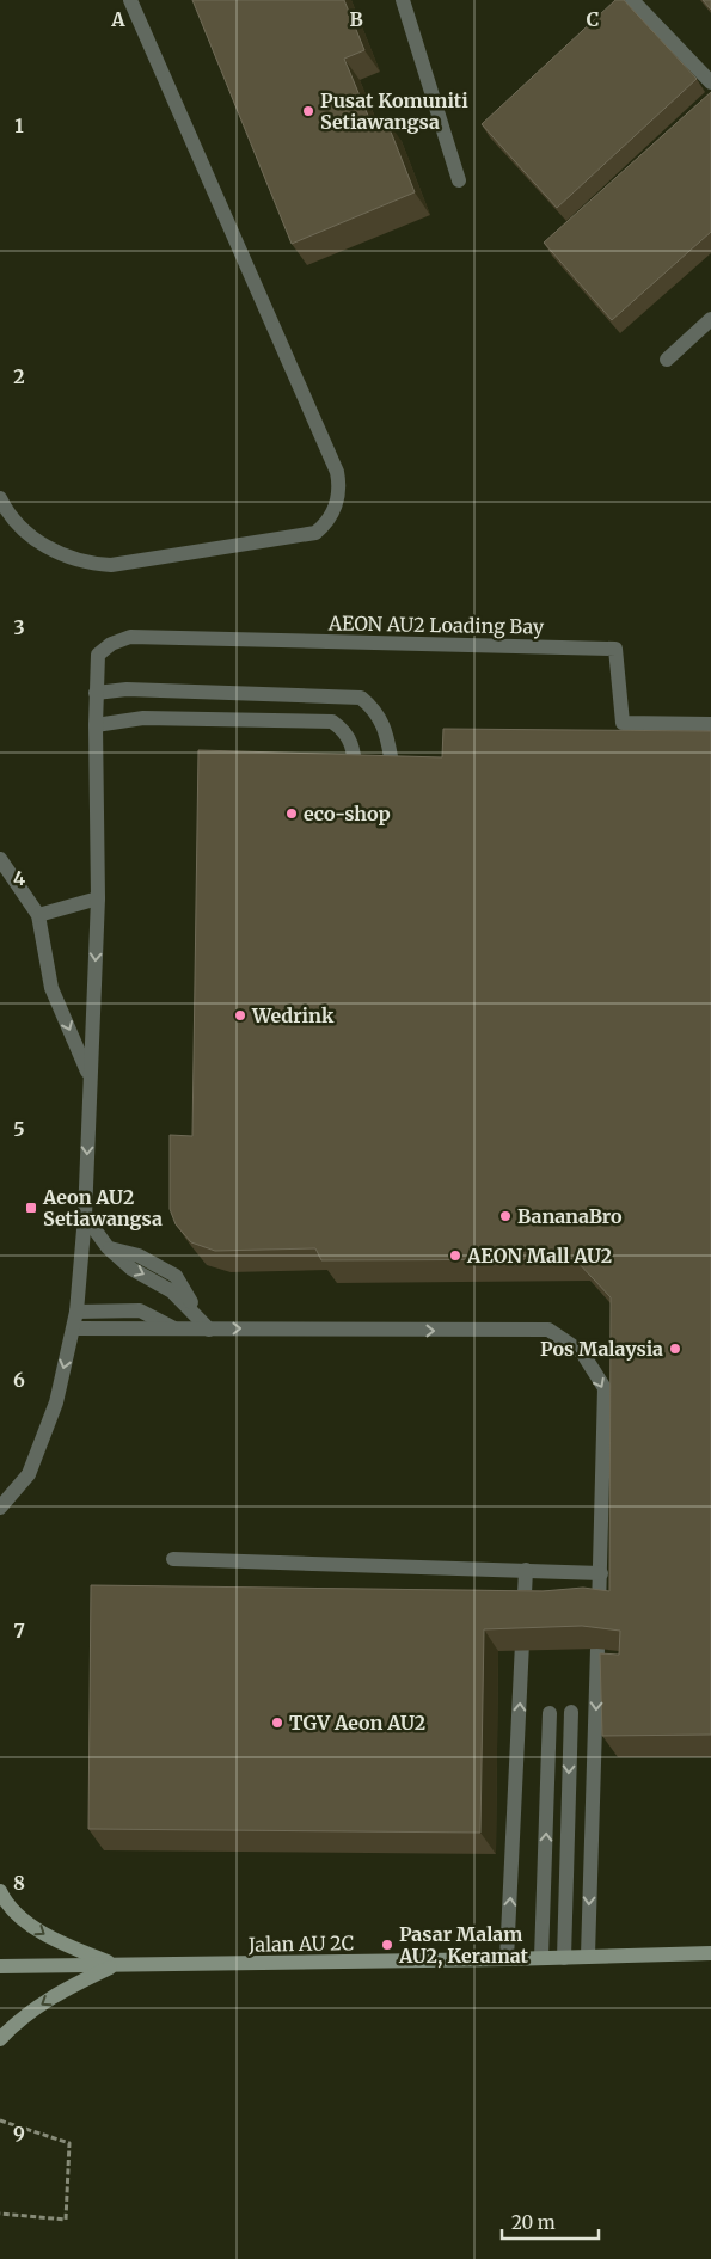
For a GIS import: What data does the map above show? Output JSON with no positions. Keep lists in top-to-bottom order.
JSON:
{
  "streets": {
    "street": ["AEON AU2 Loading Bay", "Jalan AU 2C"]
  },
  "places": {
    "other": [
      "Pusat Komuniti Setiawangsa",
      "eco-shop",
      "Wedrink",
      "BananaBro",
      "AEON Mall AU2",
      "Pos Malaysia",
      "TGV Aeon AU2",
      "Pasar Malam AU2, Keramat"
    ],
    "transit": ["Aeon AU2 Setiawangsa"]
  },
  "scale_bar": "20 m",
  "grid": {
    "columns": ["A", "B", "C"],
    "rows": [
      "1",
      "2",
      "3",
      "4",
      "5",
      "6",
      "7",
      "8",
      "9"
    ]
  }
}
